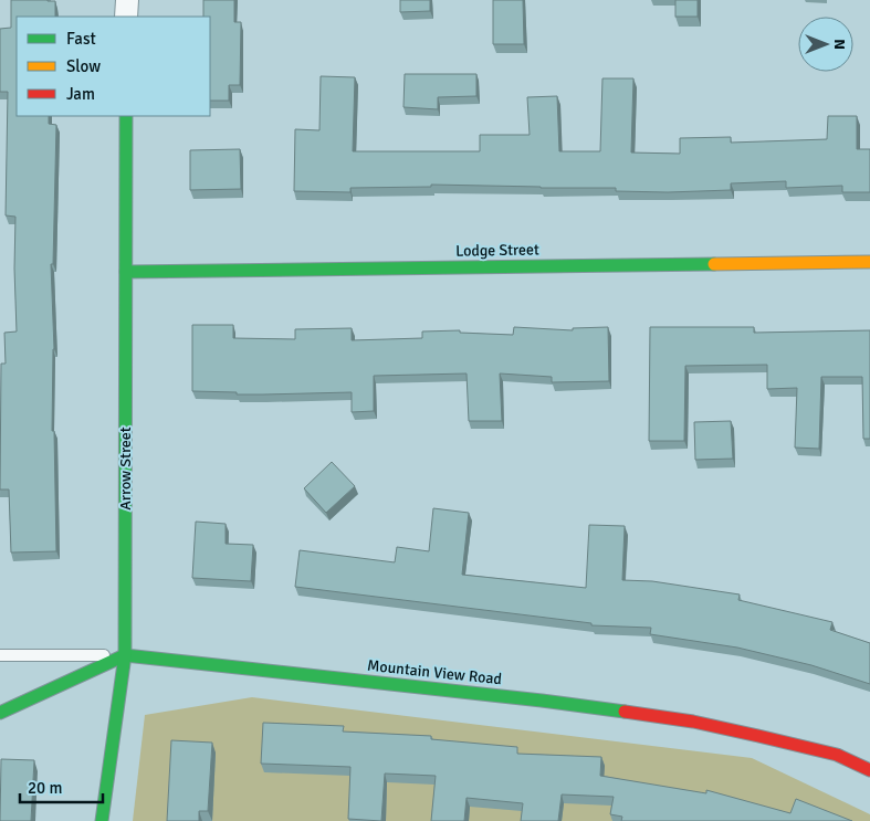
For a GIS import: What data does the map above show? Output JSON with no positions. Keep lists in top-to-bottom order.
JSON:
{
  "streets": {
    "street": ["Lodge Street", "Arrow Street", "Mountain View Road"]
  },
  "crossings": [
    ["Lodge Street", "Arrow Street"],
    ["Arrow Street", "Mountain View Road"]
  ],
  "legend": ["Fast", "Slow", "Jam"],
  "scale_bar": "20 m",
  "north": "right"
}
